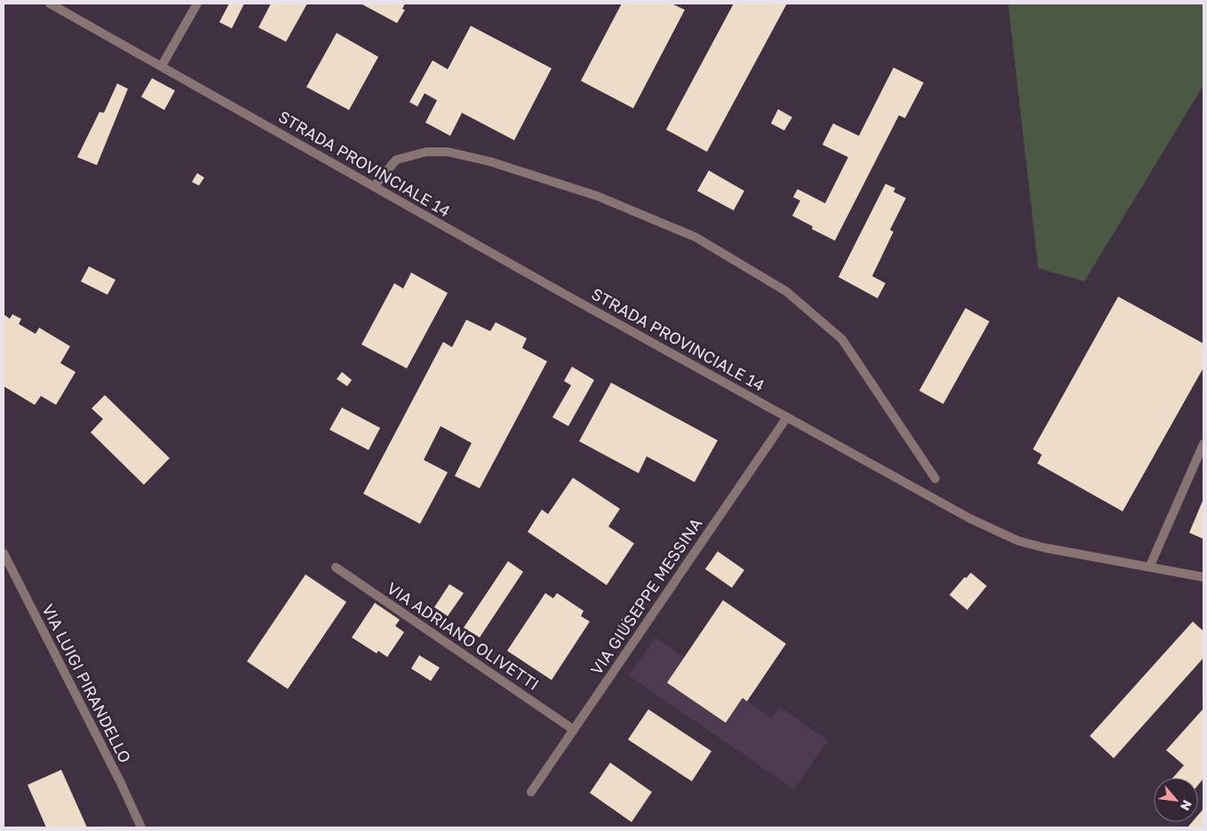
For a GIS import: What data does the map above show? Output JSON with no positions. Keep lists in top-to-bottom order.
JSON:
{
  "streets": {
    "street": [
      "STRADA PROVINCIALE 14",
      "VIA GIUSEPPE MESSINA",
      "VIA ADRIANO OLIVETTI",
      "VIA LUIGI PIRANDELLO"
    ]
  },
  "crossings": [
    ["STRADA PROVINCIALE 14", "VIA GIUSEPPE MESSINA"],
    ["VIA GIUSEPPE MESSINA", "VIA ADRIANO OLIVETTI"]
  ],
  "north": "bottom right"
}
